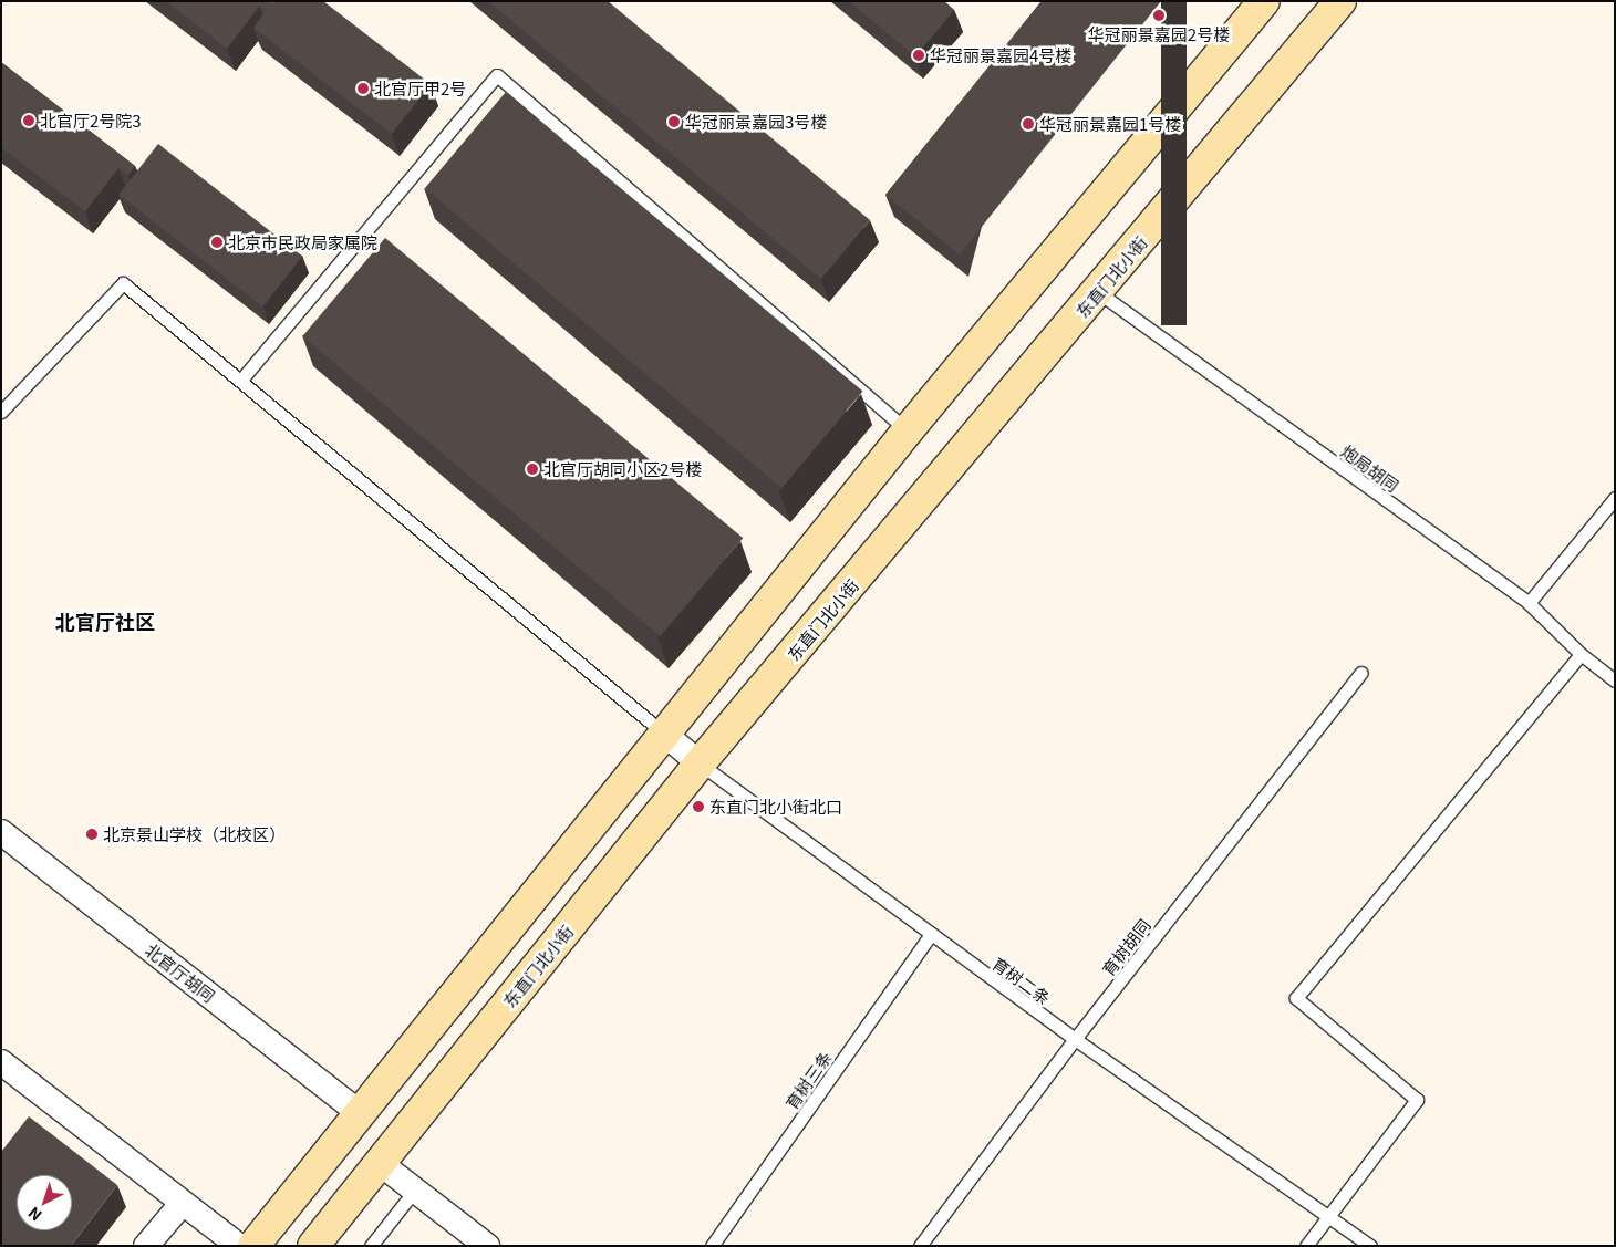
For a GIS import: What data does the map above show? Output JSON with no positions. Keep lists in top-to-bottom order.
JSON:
{
  "streets": {
    "main road": ["东直门北小街"],
    "street": ["北官厅胡同"],
    "lane": [
      "炮局胡同",
      "育树胡同",
      "育树二条",
      "育树三条"
    ]
  },
  "crossings": [
    ["东直门北小街", "炮局胡同"],
    ["东直门北小街", "育树二条"],
    ["育树胡同", "育树二条"],
    ["育树二条", "育树三条"]
  ],
  "districts": ["北官厅社区"],
  "places": [
    "华冠丽景嘉园2号楼",
    "华冠丽景嘉园4号楼",
    "北官厅甲2号",
    "北官厅2号院3",
    "华冠丽景嘉园3号楼",
    "华冠丽景嘉园1号楼",
    "北京市民政局家属院",
    "北官厅胡同小区2号楼",
    "东直门北小街北口",
    "北京景山学校（北校区）"
  ],
  "north": "bottom left"
}
